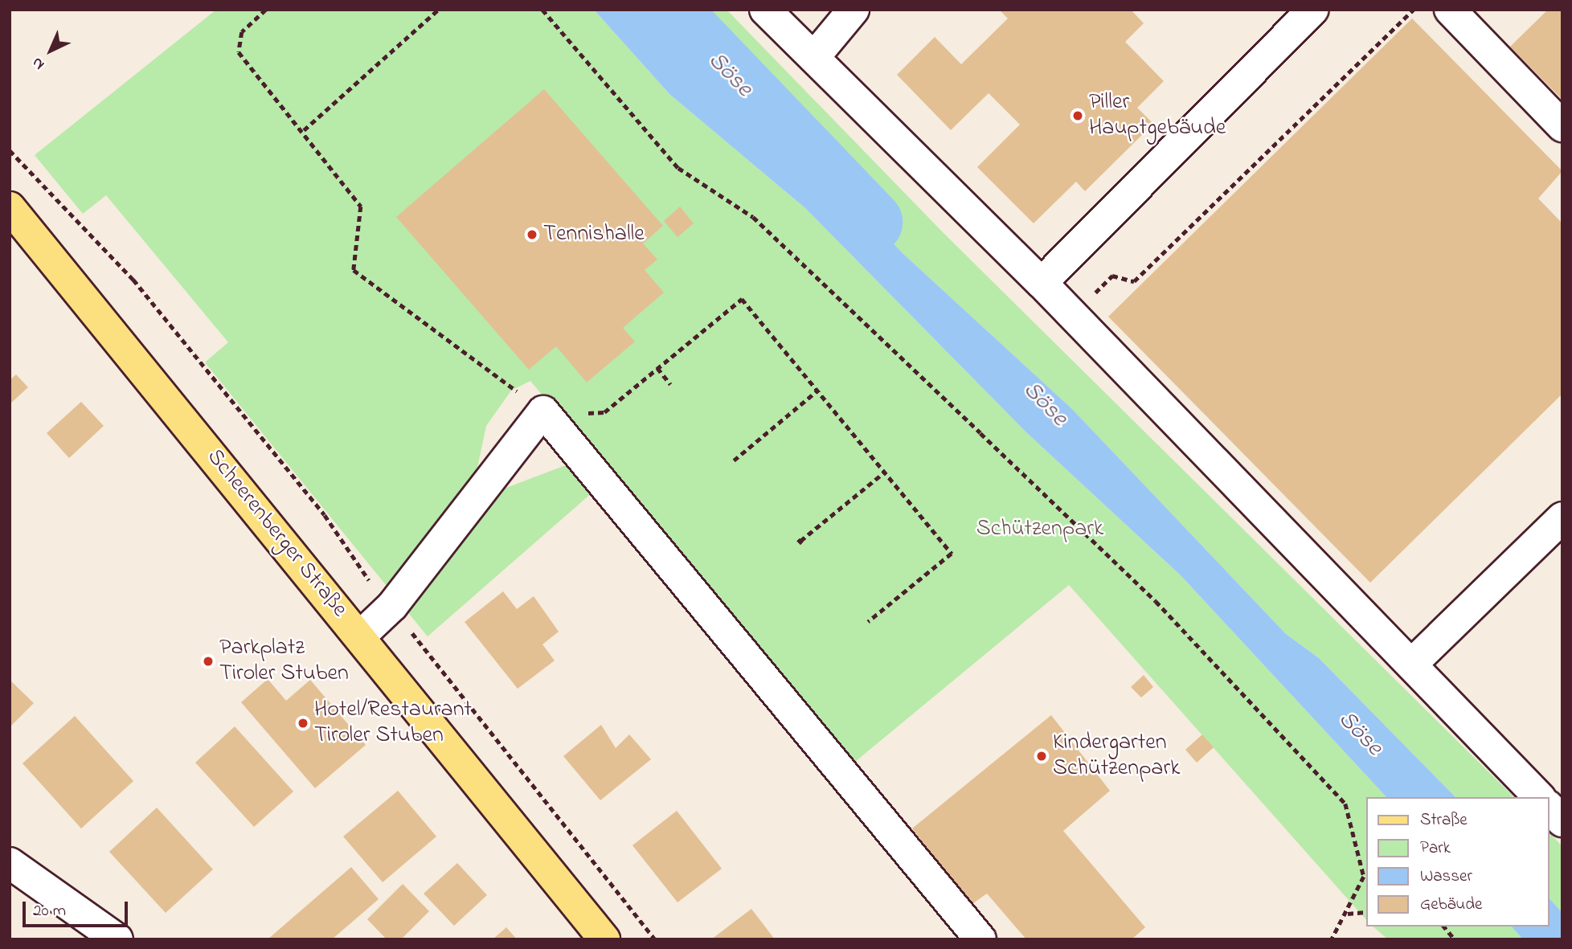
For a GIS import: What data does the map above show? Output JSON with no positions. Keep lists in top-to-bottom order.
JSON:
{
  "streets": {
    "main road": ["Scheerenberger Straße"]
  },
  "water": ["Söse"],
  "parks": ["Schützenpark"],
  "places": [
    "Piller Hauptgebäude",
    "Tennishalle",
    "Parkplatz Tiroler Stuben",
    "Hotel/Restaurant Tiroler Stuben",
    "Kindergarten Schützenpark"
  ],
  "legend": [
    "Straße",
    "Park",
    "Wasser",
    "Gebäude"
  ],
  "scale_bar": "20 m",
  "north": "bottom left"
}
